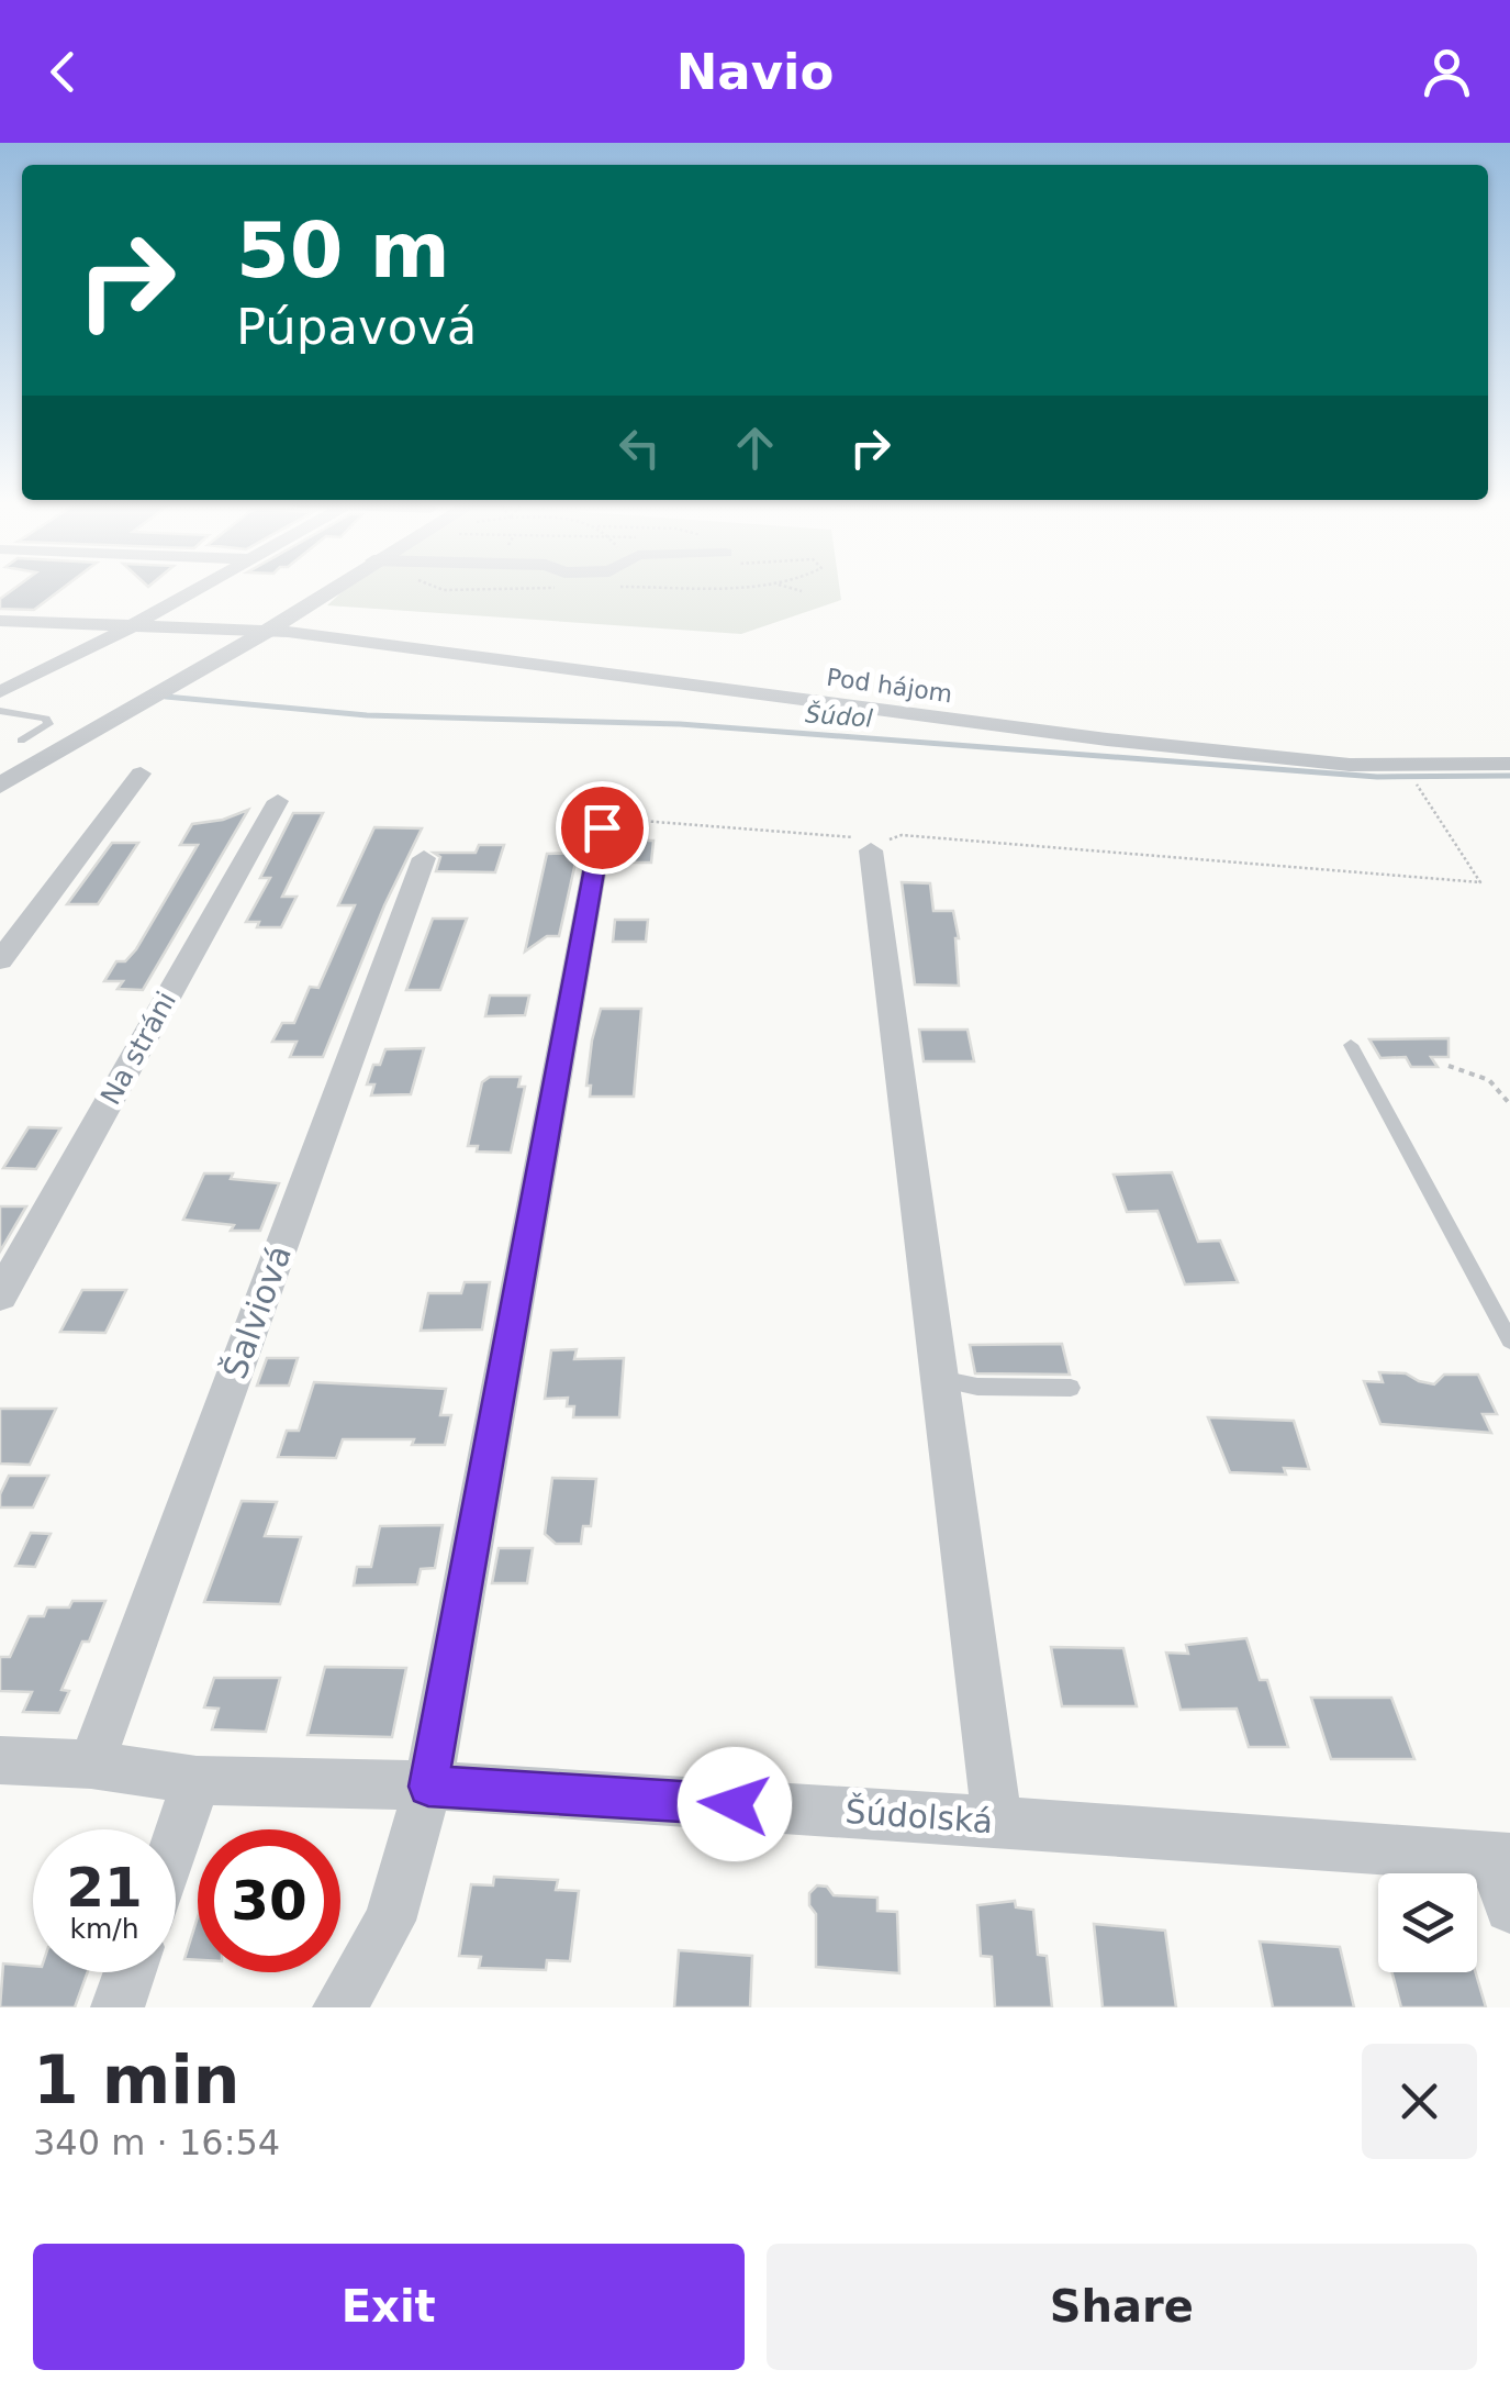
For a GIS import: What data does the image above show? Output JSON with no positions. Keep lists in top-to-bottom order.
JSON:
{
  "streets": {
    "street": [
      "Pod hájom",
      "Na stráni",
      "Šalviová",
      "Šúdolská"
    ]
  },
  "crossings": [
    ["Šalviová", "Šúdolská"]
  ],
  "water": ["Šúdol"],
  "page": {
    "header": "Navio",
    "turn": ["50 m", "Púpavová"],
    "speed": "21 km/h",
    "limit": "30",
    "heading": ["1 min", "340 m · 16:54"],
    "buttons": ["Exit", "Share"]
  }
}
